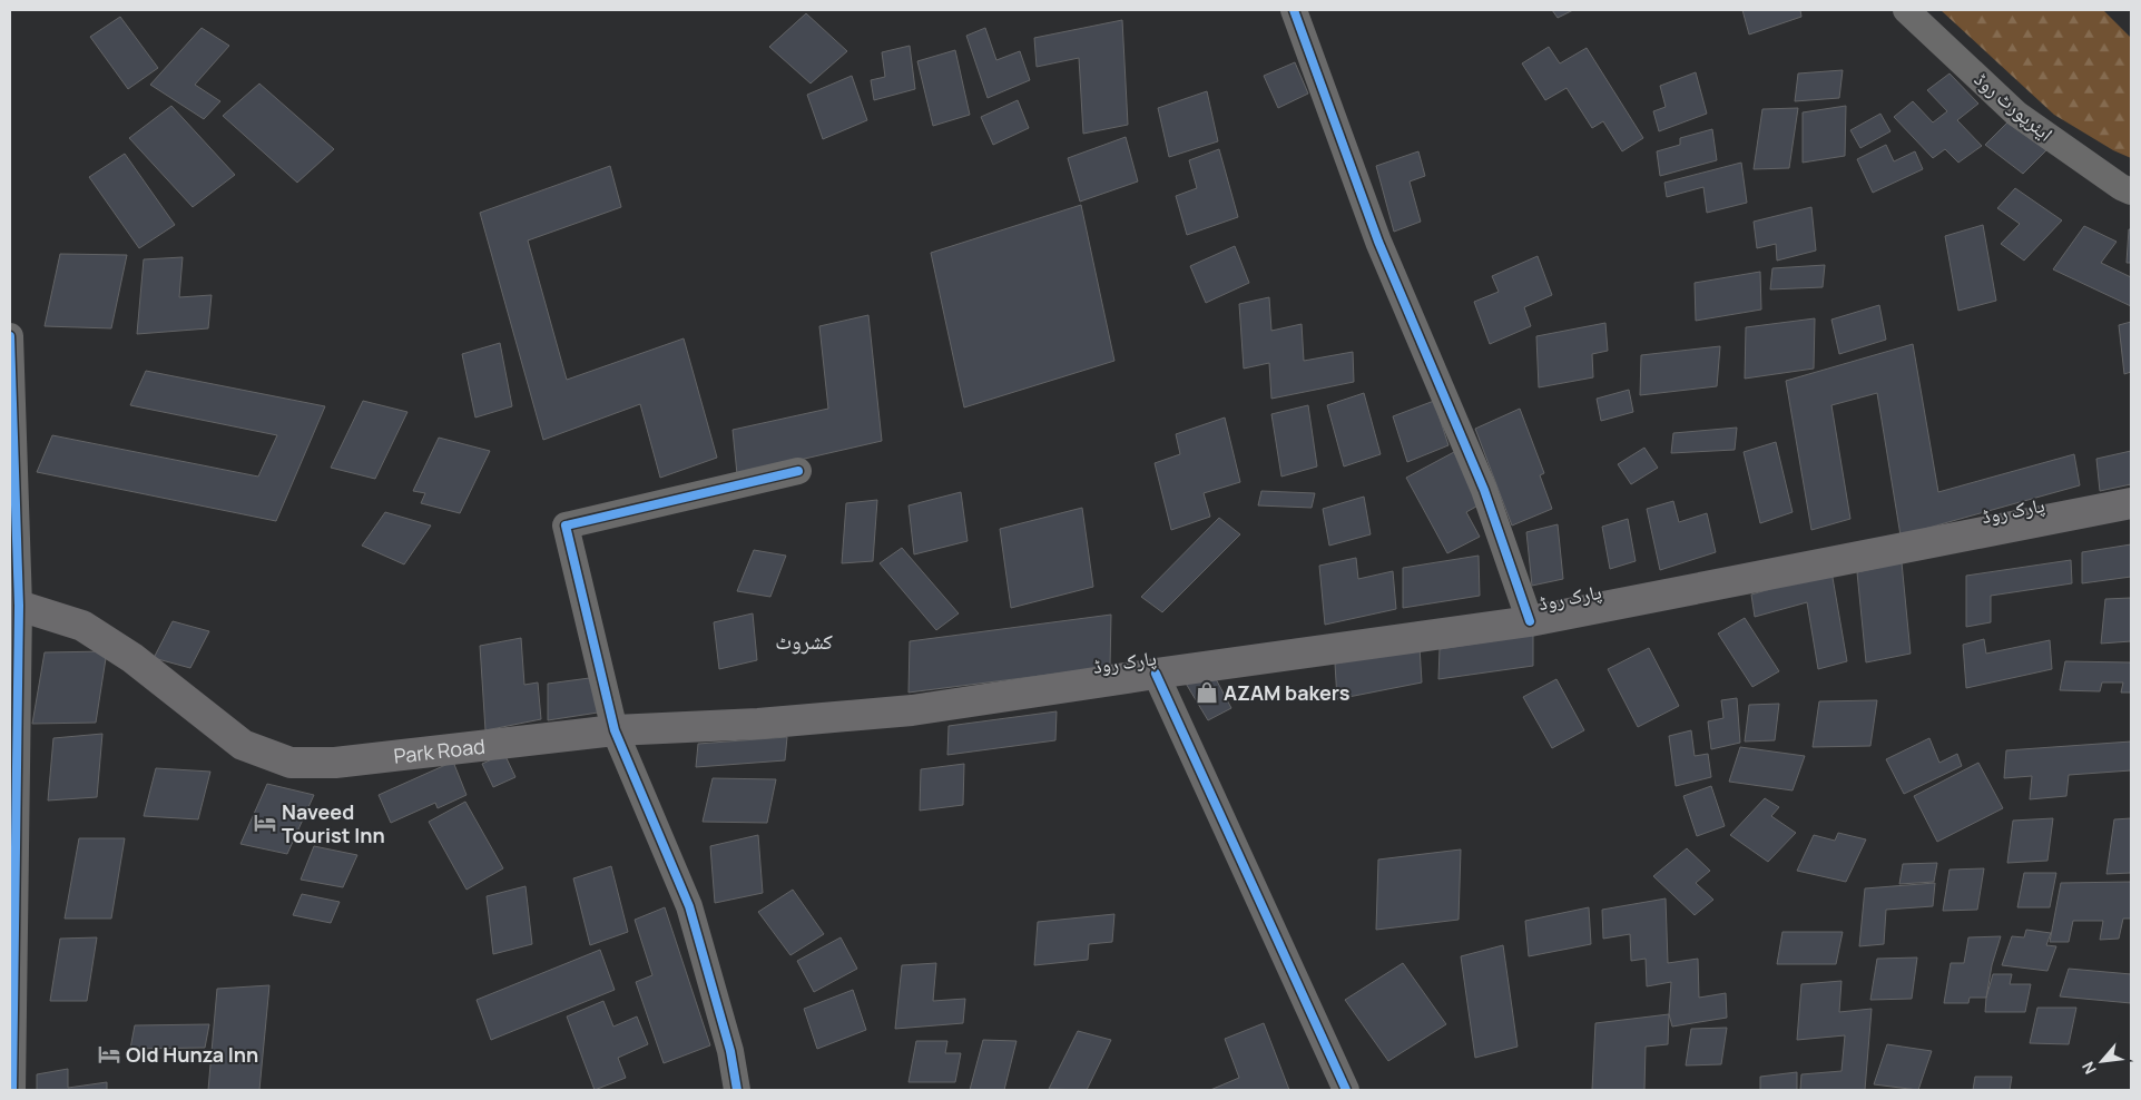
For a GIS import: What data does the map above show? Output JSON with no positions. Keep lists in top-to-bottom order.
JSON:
{
  "streets": {
    "main road": ["پارک روڈ", "Park Road"],
    "street": ["ایئرپورٹ روڈ"]
  },
  "crossings": [
    ["پارک روڈ", "Park Road"]
  ],
  "districts": ["کشروٹ"],
  "places": {
    "shop": ["AZAM bakers"],
    "hotel": ["Naveed Tourist Inn", "Old Hunza Inn"]
  },
  "north": "bottom left"
}
